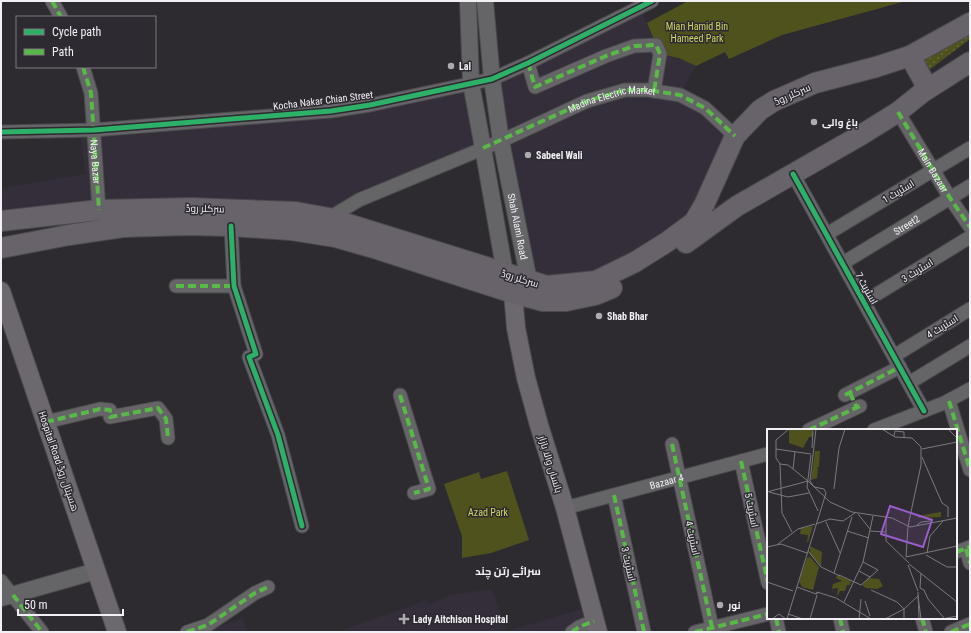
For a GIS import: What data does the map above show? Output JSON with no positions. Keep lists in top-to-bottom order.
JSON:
{
  "streets": {
    "main road": ["سرکلر روڈ", "Hospital Road ھسپتال روڈ", "بانساں والا بازار"],
    "street": [
      "Kocha Nakar Chian Street",
      "Madina Electric Market",
      "Naya Bazar",
      "Main Bazaar",
      "اسٹریٹ 1",
      "Street2",
      "Shah Alami Road",
      "اسٹریٹ 3",
      "اسٹریٹ 7",
      "اسٹریٹ 4",
      "Bazaar 4",
      "اسٹریٹ 5"
    ]
  },
  "crossings": [
    ["سرکلر روڈ", "Madina Electric Market"],
    ["سرکلر روڈ", "Naya Bazar"],
    ["سرکلر روڈ", "Main Bazaar"],
    ["سرکلر روڈ", "Shah Alami Road"],
    ["سرکلر روڈ", "اسٹریٹ 7"],
    ["سرکلر روڈ", "بانساں والا بازار"],
    ["Kocha Nakar Chian Street", "Naya Bazar"],
    ["Kocha Nakar Chian Street", "Shah Alami Road"],
    ["Madina Electric Market", "Shah Alami Road"],
    ["Main Bazaar", "اسٹریٹ 1"],
    ["Main Bazaar", "Street2"],
    ["اسٹریٹ 1", "اسٹریٹ 7"],
    ["Street2", "اسٹریٹ 7"],
    ["Shah Alami Road", "بانساں والا بازار"],
    ["اسٹریٹ 3", "اسٹریٹ 7"],
    ["اسٹریٹ 3", "Bazaar 4"],
    ["اسٹریٹ 7", "اسٹریٹ 4"],
    ["اسٹریٹ 4", "Bazaar 4"],
    ["بانساں والا بازار", "Bazaar 4"],
    ["Bazaar 4", "اسٹریٹ 5"]
  ],
  "districts": ["سرائے رتن چند"],
  "parks": ["Mian Hamid Bin Hameed Park", "Azad Park"],
  "places": {
    "other": [
      "Lal",
      "باغ والی",
      "Sabeel Wali",
      "Shab Bhar",
      "نور"
    ],
    "health": ["Lady Aitchison Hospital"]
  },
  "legend": ["Cycle path", "Path"],
  "scale_bar": "50 m"
}
